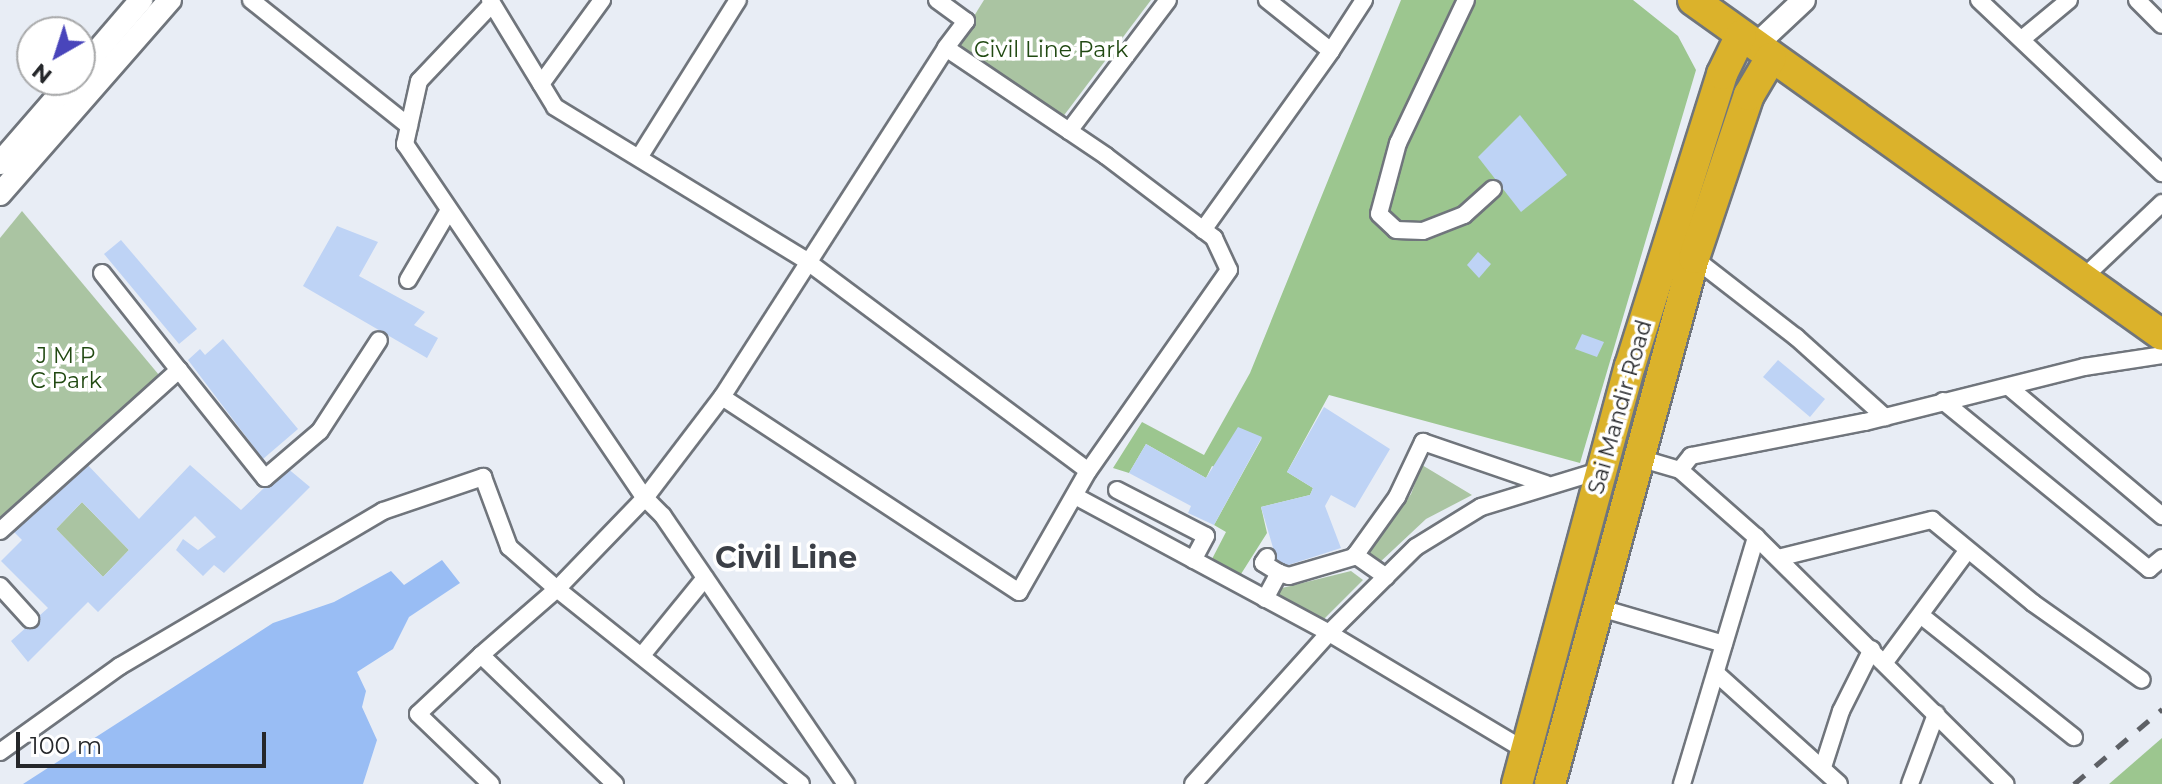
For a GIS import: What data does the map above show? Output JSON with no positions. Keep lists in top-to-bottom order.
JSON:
{
  "streets": {
    "highway": ["Sai Mandir Road"]
  },
  "districts": ["Civil Line"],
  "parks": ["Civil Line Park", "J M P C Park"],
  "scale_bar": "100 m",
  "north": "bottom left"
}
